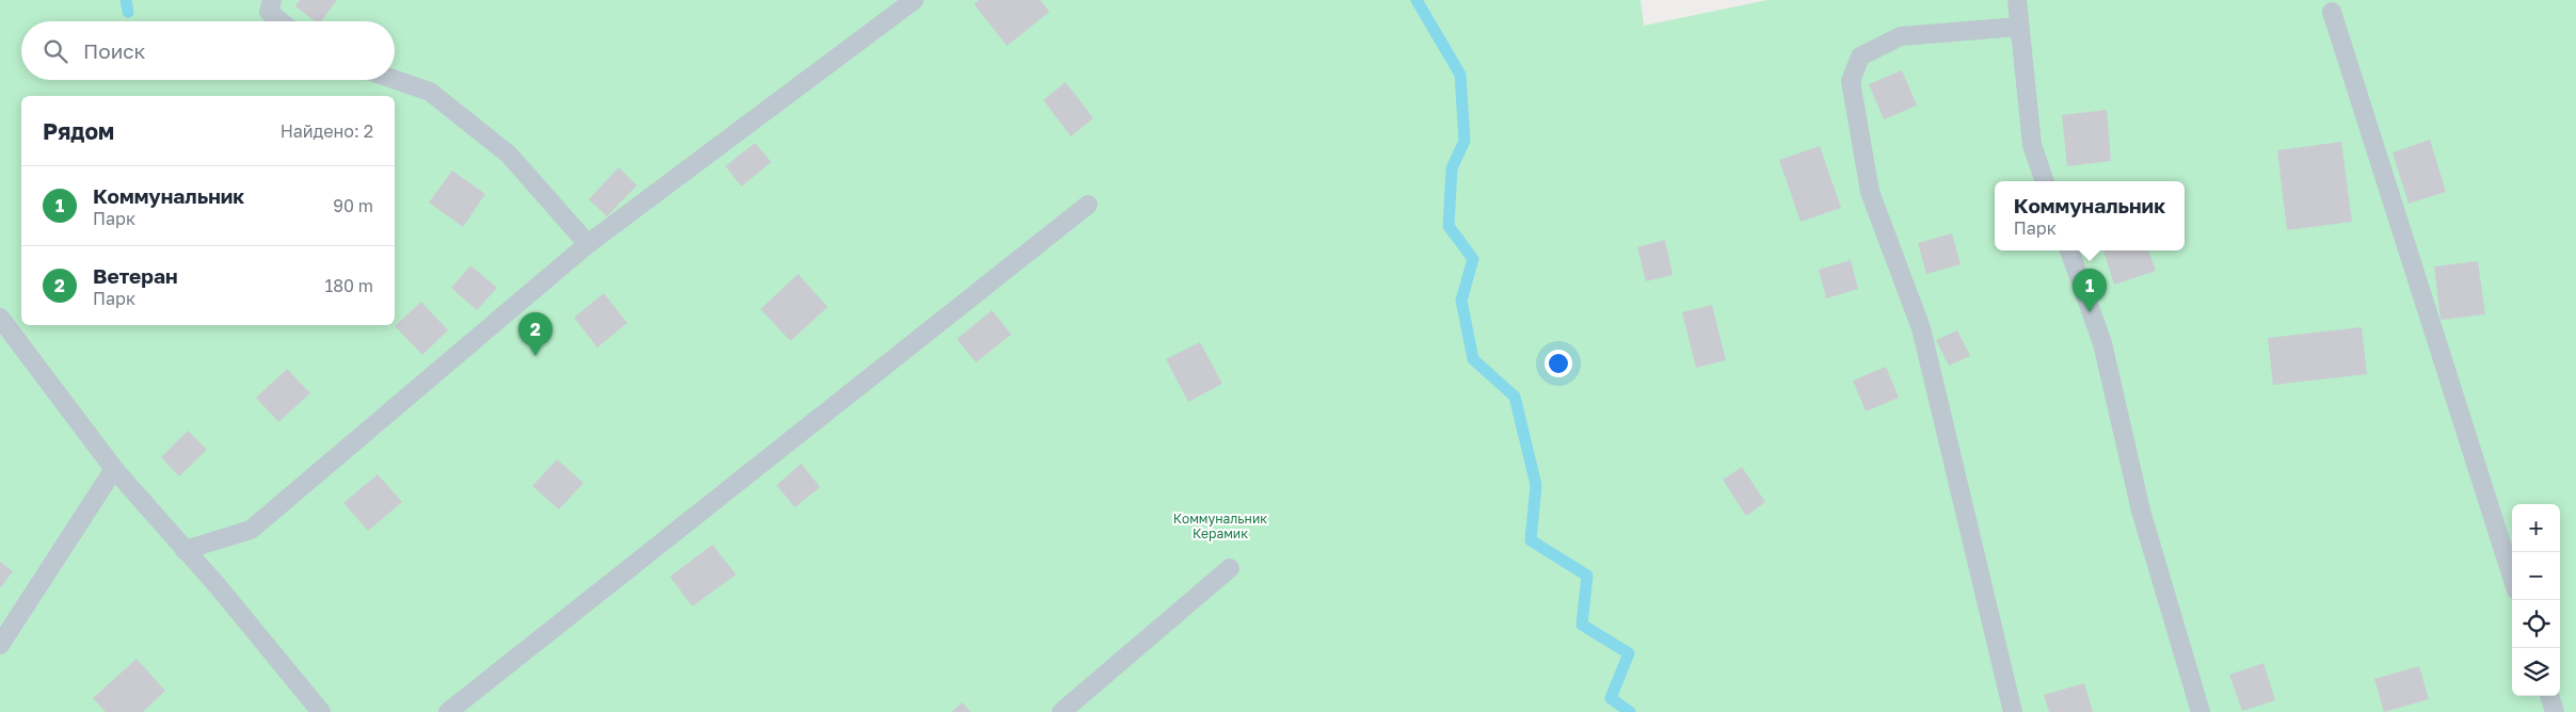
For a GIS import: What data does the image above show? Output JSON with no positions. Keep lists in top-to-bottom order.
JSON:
{
  "parks": ["Коммунальник Керамик"],
  "page": {
    "search": "Поиск",
    "heading": ["Рядом", "Найдено: 2"],
    "list": [
      {
        "mark": "1",
        "name": "Коммунальник",
        "note": "Парк",
        "value": "90 m"
      },
      {
        "mark": "2",
        "name": "Ветеран",
        "note": "Парк",
        "value": "180 m"
      }
    ],
    "popup": ["Коммунальник", "Парк"],
    "pins": ["1", "2"],
    "map_buttons": ["+", "−"]
  }
}
